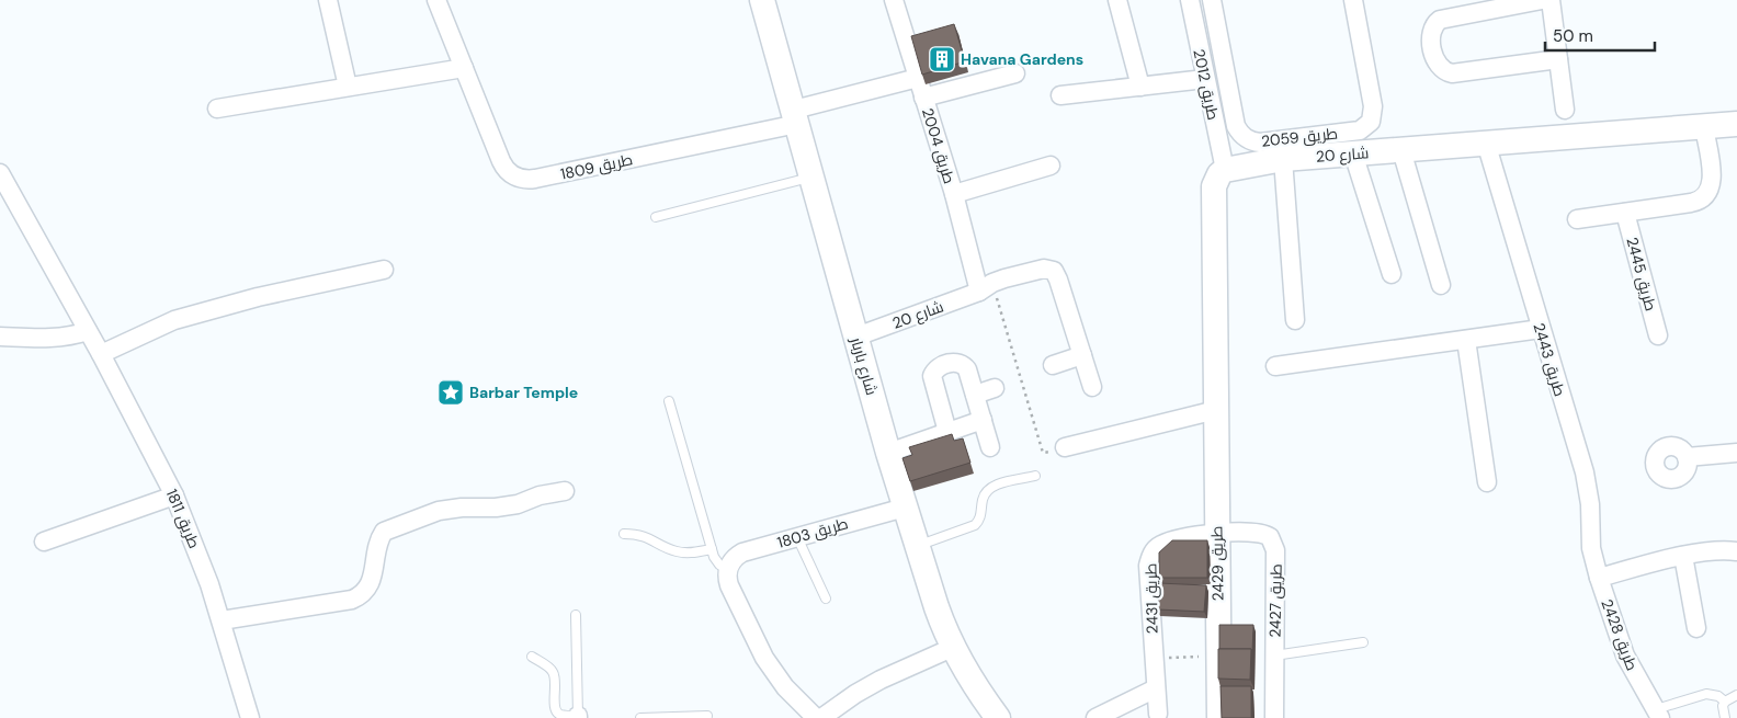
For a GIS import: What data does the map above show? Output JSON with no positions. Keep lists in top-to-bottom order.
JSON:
{
  "streets": {
    "street": [
      "طريق 2012",
      "طريق 2059",
      "طريق 2004",
      "شارع 20",
      "طريق 1809",
      "طريق 2445",
      "طريق 2443",
      "شارع باربار",
      "طريق 1811",
      "طريق 1803",
      "طريق 2429",
      "طريق 2431",
      "طريق 2427",
      "طريق 2428"
    ]
  },
  "crossings": [
    ["طريق 2012", "شارع 20"],
    ["طريق 2004", "شارع 20"],
    ["طريق 2004", "طريق 1809"],
    ["شارع 20", "طريق 2443"],
    ["شارع 20", "شارع باربار"],
    ["طريق 1809", "شارع باربار"],
    ["طريق 2443", "طريق 2428"],
    ["شارع باربار", "طريق 1803"],
    ["طريق 2429", "طريق 2431"],
    ["طريق 2429", "طريق 2427"],
    ["طريق 2431", "طريق 2427"]
  ],
  "places": {
    "building": ["Havana Gardens"],
    "place": ["Barbar Temple"]
  },
  "scale_bar": "50 m"
}
